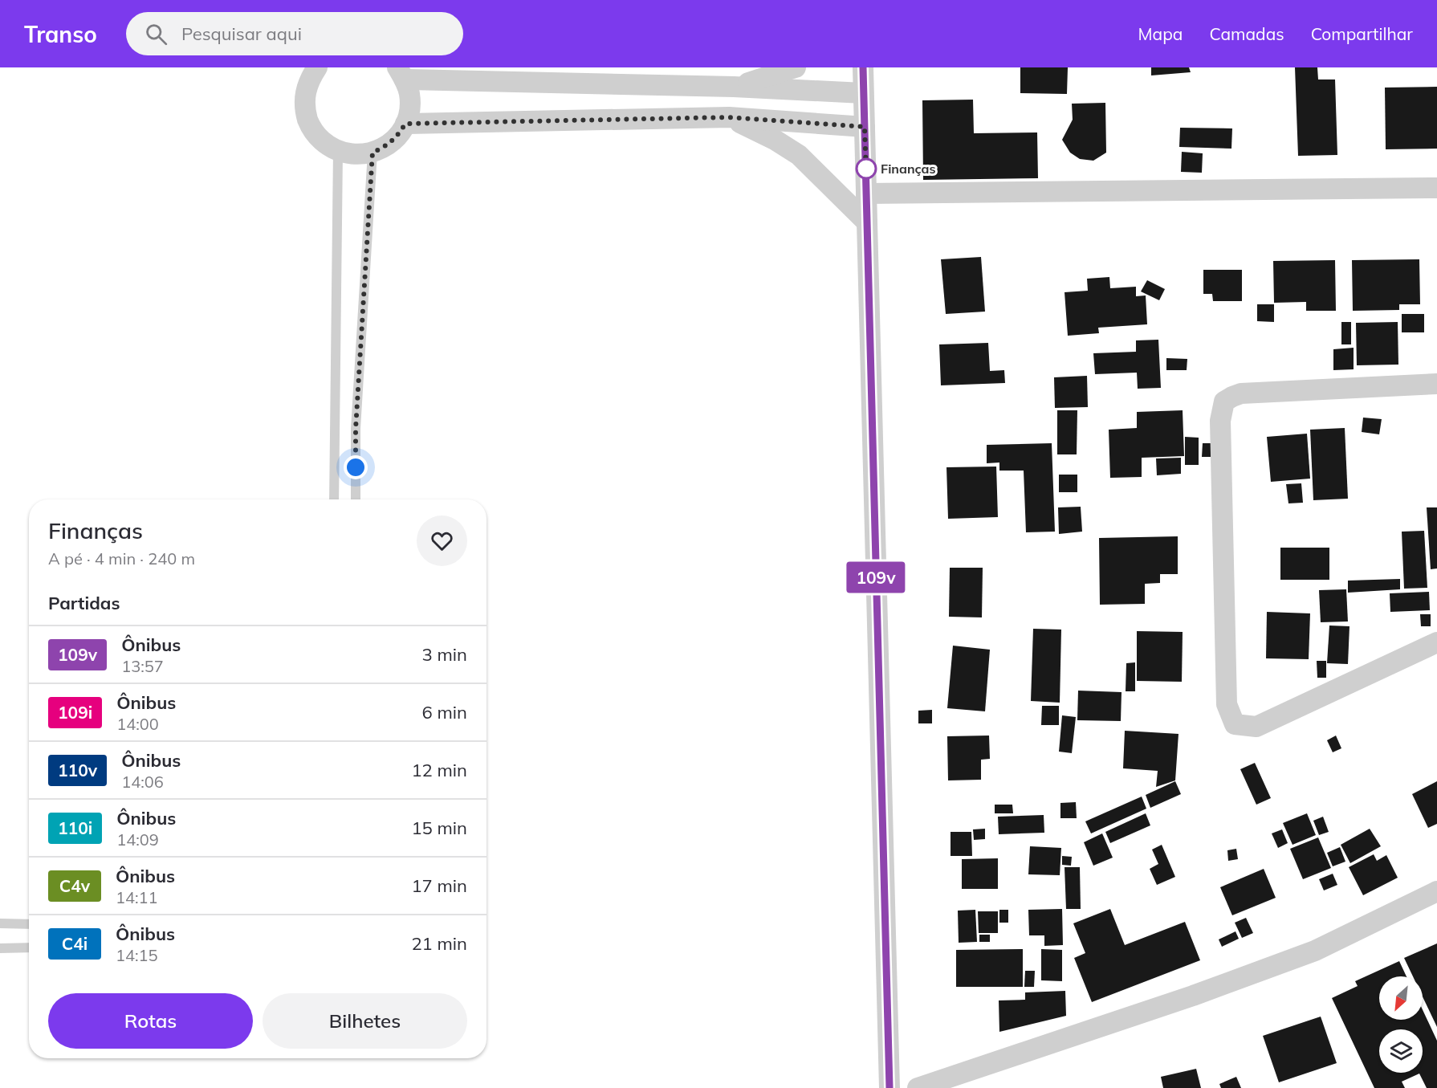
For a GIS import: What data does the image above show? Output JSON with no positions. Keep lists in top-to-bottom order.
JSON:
{
  "places": ["Finanças"],
  "lines": ["bus line 109v"],
  "north": "bottom left",
  "page": {
    "header": "Transo",
    "search": "Pesquisar aqui",
    "nav": ["Mapa", "Camadas", "Compartilhar"],
    "on_map": "109v",
    "heading": [
      ["Finanças", "A pé · 4 min · 240 m"],
      "Partidas"
    ],
    "list": [
      {
        "mark": "109v",
        "name": "Ônibus",
        "note": "13:57",
        "value": "3 min"
      },
      {
        "mark": "109i",
        "name": "Ônibus",
        "note": "14:00",
        "value": "6 min"
      },
      {
        "mark": "110v",
        "name": "Ônibus",
        "note": "14:06",
        "value": "12 min"
      },
      {
        "mark": "110i",
        "name": "Ônibus",
        "note": "14:09",
        "value": "15 min"
      },
      {
        "mark": "C4v",
        "name": "Ônibus",
        "note": "14:11",
        "value": "17 min"
      },
      {
        "mark": "C4i",
        "name": "Ônibus",
        "note": "14:15",
        "value": "21 min"
      }
    ],
    "buttons": ["Rotas", "Bilhetes"]
  }
}
